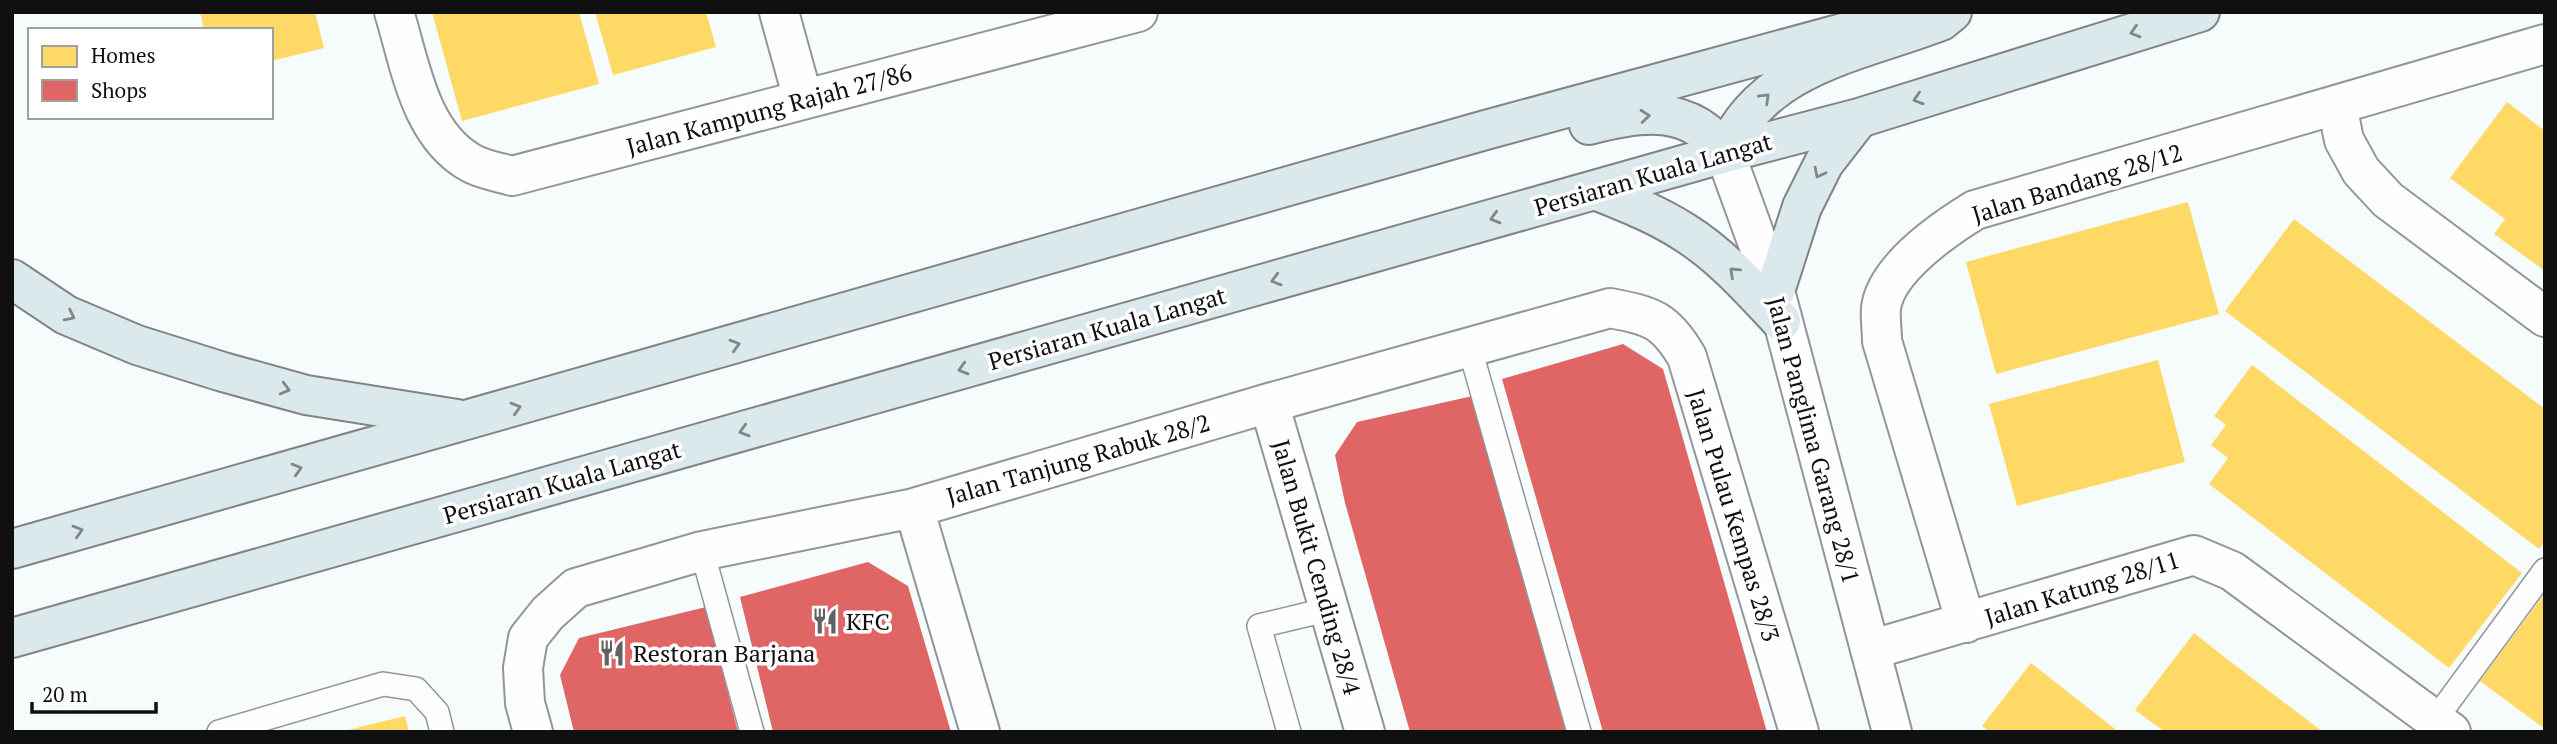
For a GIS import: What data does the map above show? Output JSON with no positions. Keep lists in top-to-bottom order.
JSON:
{
  "streets": {
    "main road": ["Persiaran Kuala Langat"],
    "street": [
      "Jalan Kampung Rajah 27/86",
      "Jalan Bandang 28/12",
      "Jalan Panglima Garang 28/1",
      "Jalan Tanjung Rabuk 28/2",
      "Jalan Pulau Kempas 28/3",
      "Jalan Bukit Cending 28/4",
      "Jalan Katung 28/11"
    ]
  },
  "crossings": [
    ["Persiaran Kuala Langat", "Jalan Panglima Garang 28/1"],
    ["Jalan Bandang 28/12", "Jalan Katung 28/11"],
    ["Jalan Panglima Garang 28/1", "Jalan Katung 28/11"],
    ["Jalan Tanjung Rabuk 28/2", "Jalan Pulau Kempas 28/3"],
    ["Jalan Tanjung Rabuk 28/2", "Jalan Bukit Cending 28/4"]
  ],
  "places": {
    "restaurant": ["KFC", "Restoran Barjana"]
  },
  "legend": ["Homes", "Shops"],
  "scale_bar": "20 m"
}
